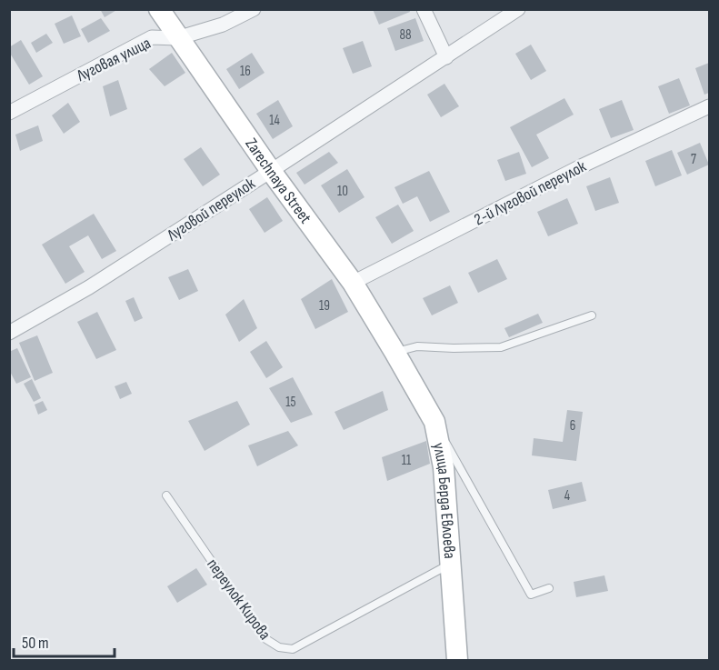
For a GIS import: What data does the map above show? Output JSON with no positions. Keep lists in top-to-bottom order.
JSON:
{
  "streets": {
    "street": [
      "Луговая улица",
      "Zarechnaya Street",
      "2-й Луговой переулок",
      "Луговой переулок",
      "улица Берда Евлоева"
    ],
    "lane": ["переулок Кирова"]
  },
  "crossings": [
    ["Луговая улица", "Zarechnaya Street"],
    ["Zarechnaya Street", "2-й Луговой переулок"],
    ["Zarechnaya Street", "Луговой переулок"],
    ["Zarechnaya Street", "улица Берда Евлоева"],
    ["улица Берда Евлоева", "переулок Кирова"]
  ],
  "house_numbers": [
    "88",
    "16",
    "14",
    "7",
    "10",
    "19",
    "15",
    "6",
    "11",
    "4"
  ],
  "scale_bar": "50 m"
}
